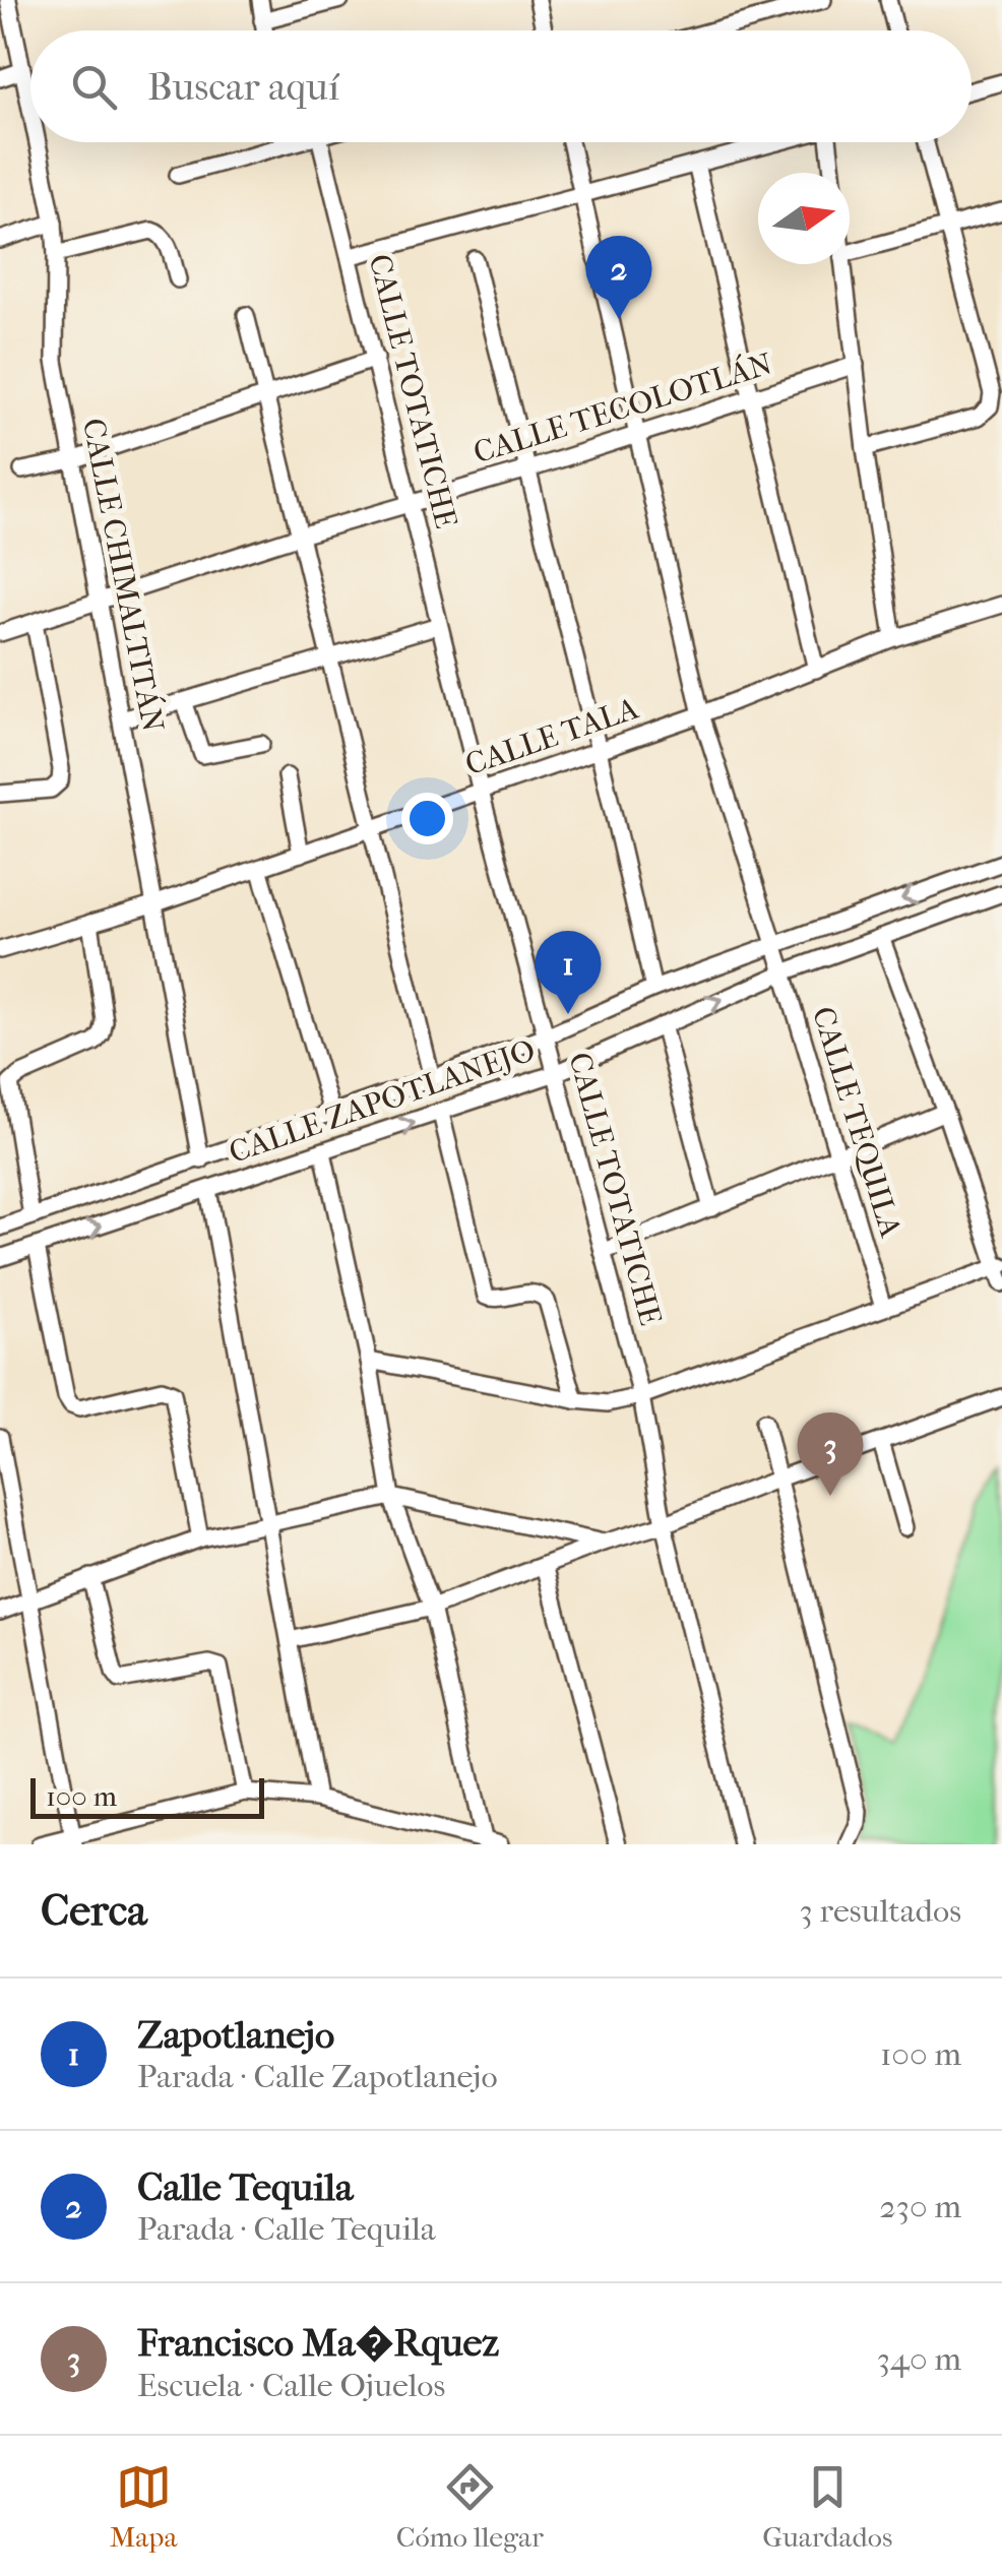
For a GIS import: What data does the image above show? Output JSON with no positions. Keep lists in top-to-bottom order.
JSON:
{
  "streets": {
    "street": [
      "CALLE TOTATICHE",
      "CALLE TECOLOTLÁN",
      "CALLE CHIMALTITÁN",
      "CALLE TALA",
      "CALLE ZAPOTLANEJO",
      "CALLE TEQUILA"
    ]
  },
  "crossings": [
    ["CALLE TOTATICHE", "CALLE TECOLOTLÁN"],
    ["CALLE TOTATICHE", "CALLE TALA"],
    ["CALLE TOTATICHE", "CALLE ZAPOTLANEJO"],
    ["CALLE TECOLOTLÁN", "CALLE CHIMALTITÁN"],
    ["CALLE TECOLOTLÁN", "CALLE TEQUILA"],
    ["CALLE CHIMALTITÁN", "CALLE TALA"],
    ["CALLE CHIMALTITÁN", "CALLE ZAPOTLANEJO"],
    ["CALLE TALA", "CALLE TEQUILA"],
    ["CALLE ZAPOTLANEJO", "CALLE TEQUILA"]
  ],
  "scale_bar": "100 m",
  "north": "right",
  "page": {
    "search": "Buscar aquí",
    "pins": ["2", "1", "3"],
    "scale": "100 m",
    "heading": ["Cerca", "3 resultados"],
    "list": [
      {
        "mark": "1",
        "name": "Zapotlanejo",
        "note": "Parada · Calle Zapotlanejo",
        "value": "100 m"
      },
      {
        "mark": "2",
        "name": "Calle Tequila",
        "note": "Parada · Calle Tequila",
        "value": "230 m"
      },
      {
        "mark": "3",
        "name": "Francisco Ma�Rquez",
        "note": "Escuela · Calle Ojuelos",
        "value": "340 m"
      }
    ],
    "nav": ["Mapa", "Cómo llegar", "Guardados"]
  }
}
